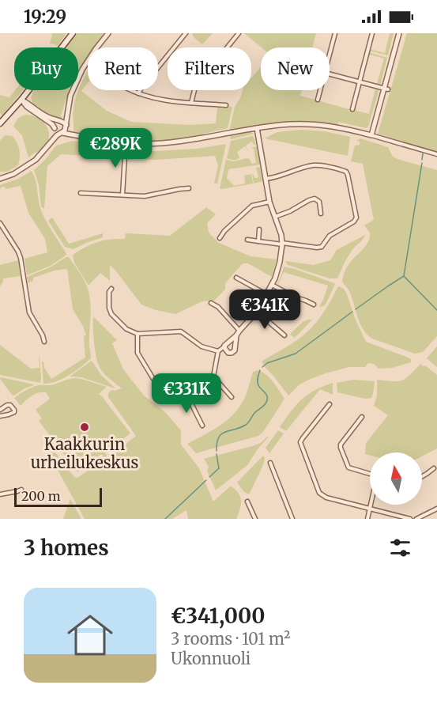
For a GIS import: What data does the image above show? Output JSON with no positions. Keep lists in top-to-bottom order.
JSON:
{
  "places": ["Kaakkurin urheilukeskus"],
  "scale_bar": "200 m",
  "north": "top",
  "page": {
    "status": "19:29",
    "chip": [
      "Buy",
      "Rent",
      "Filters",
      "New"
    ],
    "price": ["€289K", "€341K", "€331K"],
    "scale": "200 m",
    "heading": "3 homes",
    "list": [
      {
        "name": "€341,000",
        "note": "3 rooms · 101 m² · Ukonnuoli"
      }
    ]
  }
}
